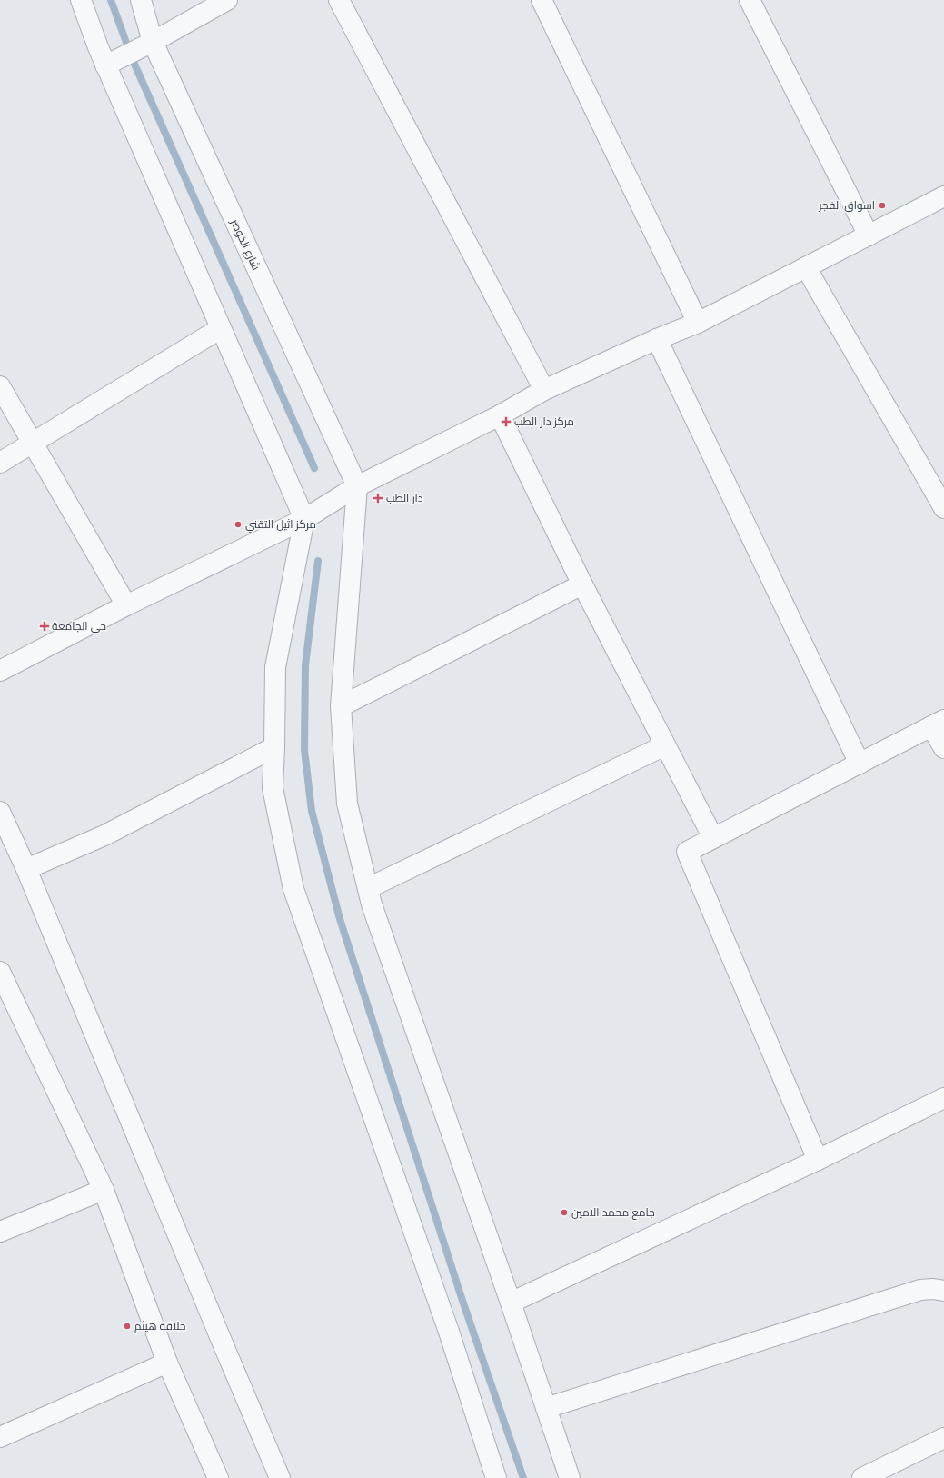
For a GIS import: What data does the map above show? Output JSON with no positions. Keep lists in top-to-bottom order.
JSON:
{
  "streets": {
    "street": ["شارع الخوصر"]
  },
  "places": {
    "other": [
      "اسواق الفجر",
      "مركز اثيل التقني",
      "جامع محمد الامين",
      "حلاقة هيثم"
    ],
    "health": ["مركز دار الطب", "دار الطب", "حي الجامعة"]
  }
}
